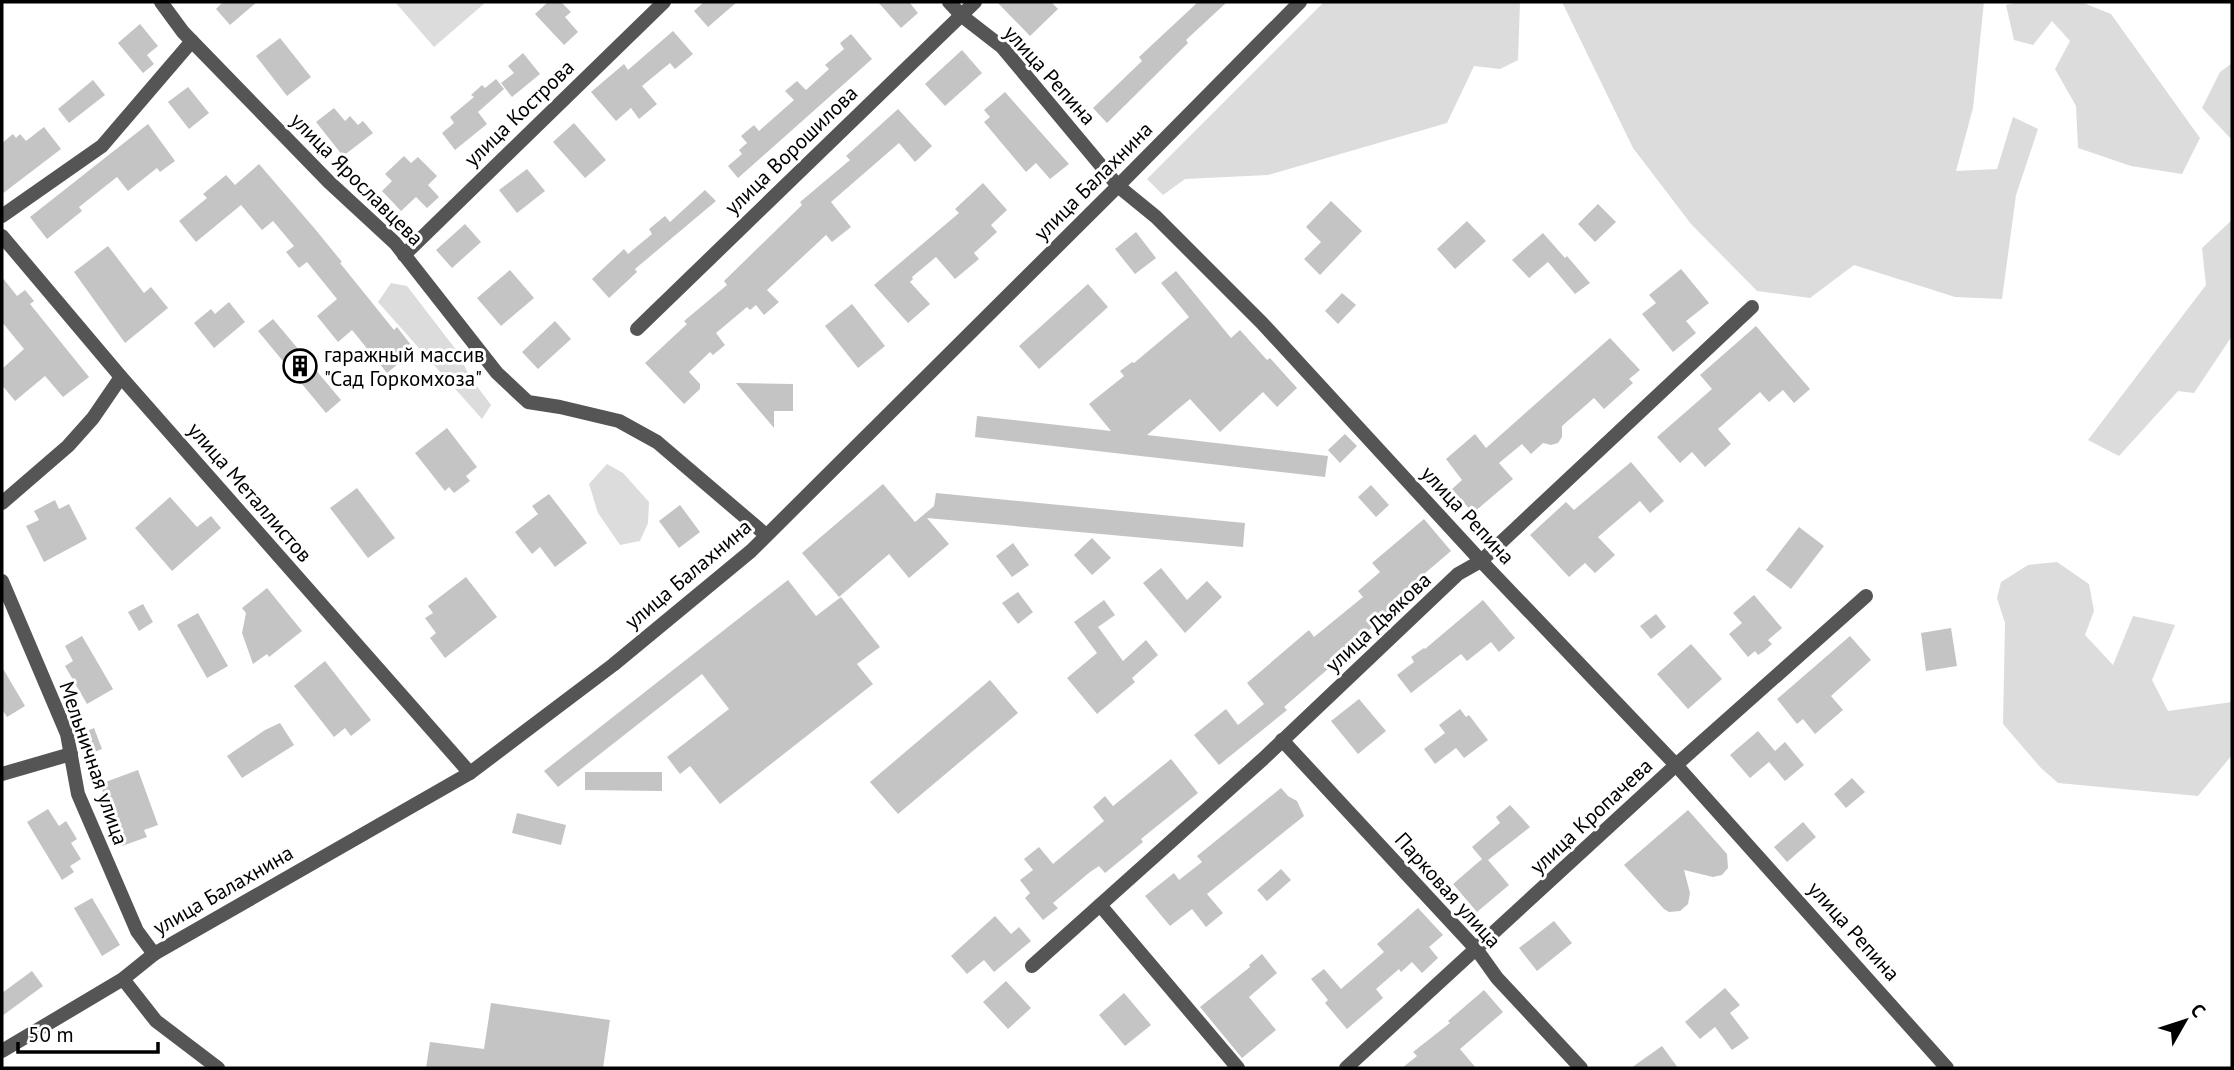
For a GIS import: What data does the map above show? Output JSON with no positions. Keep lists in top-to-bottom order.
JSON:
{
  "streets": {
    "street": [
      "улица Репина",
      "улица Кострова",
      "улица Ворошилова",
      "улица Ярославцева",
      "улица Балахнина",
      "улица Металлистов",
      "улица Дъякова",
      "Мельничная улица",
      "улица Кропачева",
      "Парковая улица"
    ]
  },
  "crossings": [
    ["улица Репина", "улица Ворошилова"],
    ["улица Репина", "улица Балахнина"],
    ["улица Репина", "улица Дъякова"],
    ["улица Репина", "улица Кропачева"],
    ["улица Кострова", "улица Ярославцева"],
    ["улица Ярославцева", "улица Балахнина"],
    ["улица Балахнина", "улица Металлистов"],
    ["улица Балахнина", "Мельничная улица"],
    ["улица Дъякова", "Парковая улица"],
    ["улица Кропачева", "Парковая улица"]
  ],
  "places": {
    "building": ["гаражный массив \"Сад Горкомхоза\""]
  },
  "scale_bar": "50 m",
  "north": "top right"
}
